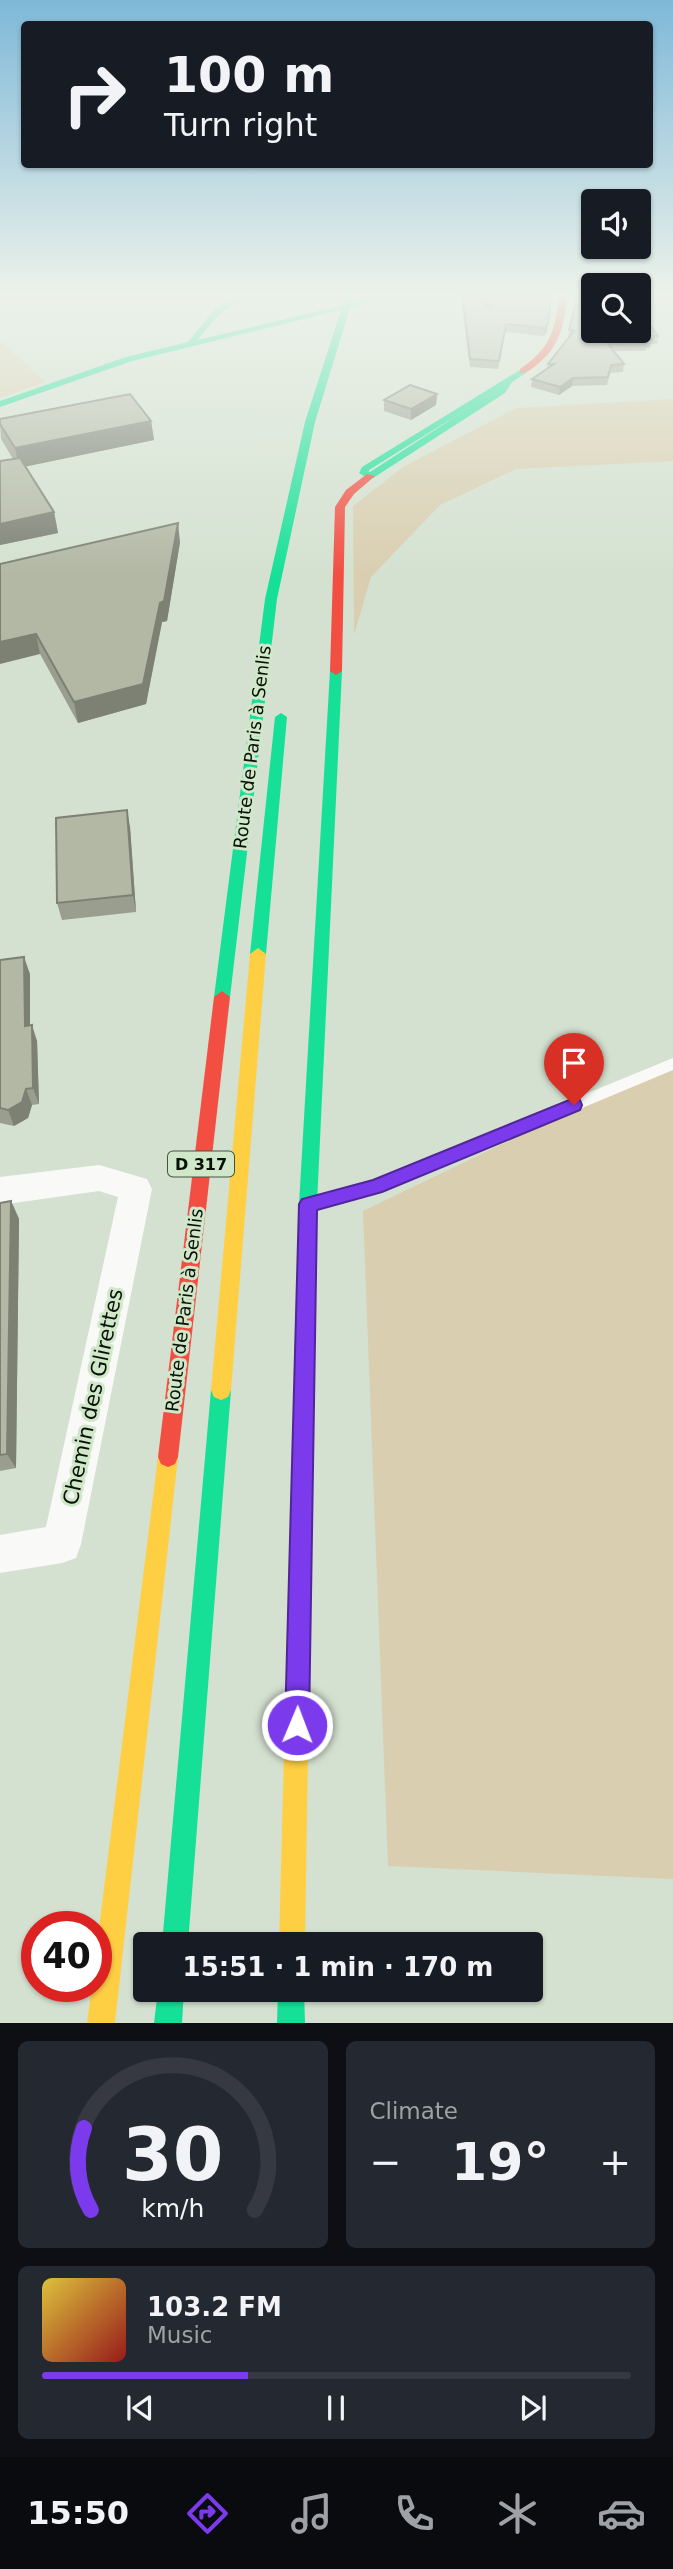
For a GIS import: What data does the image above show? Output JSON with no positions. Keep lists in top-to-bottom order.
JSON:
{
  "streets": {
    "main road": ["Route de Paris à Senlis", "D 317"],
    "street": ["Chemin des Glirettes"]
  },
  "page": {
    "turn": ["100 m", "Turn right"],
    "limit": "40",
    "trip": "15:51 · 1 min · 170 m",
    "tile": "Climate",
    "heat": ["−", "19°", "+"],
    "song": ["103.2 FM", "Music"],
    "tabs": "15:50",
    "gauge": ["30", "km/h"]
  }
}
